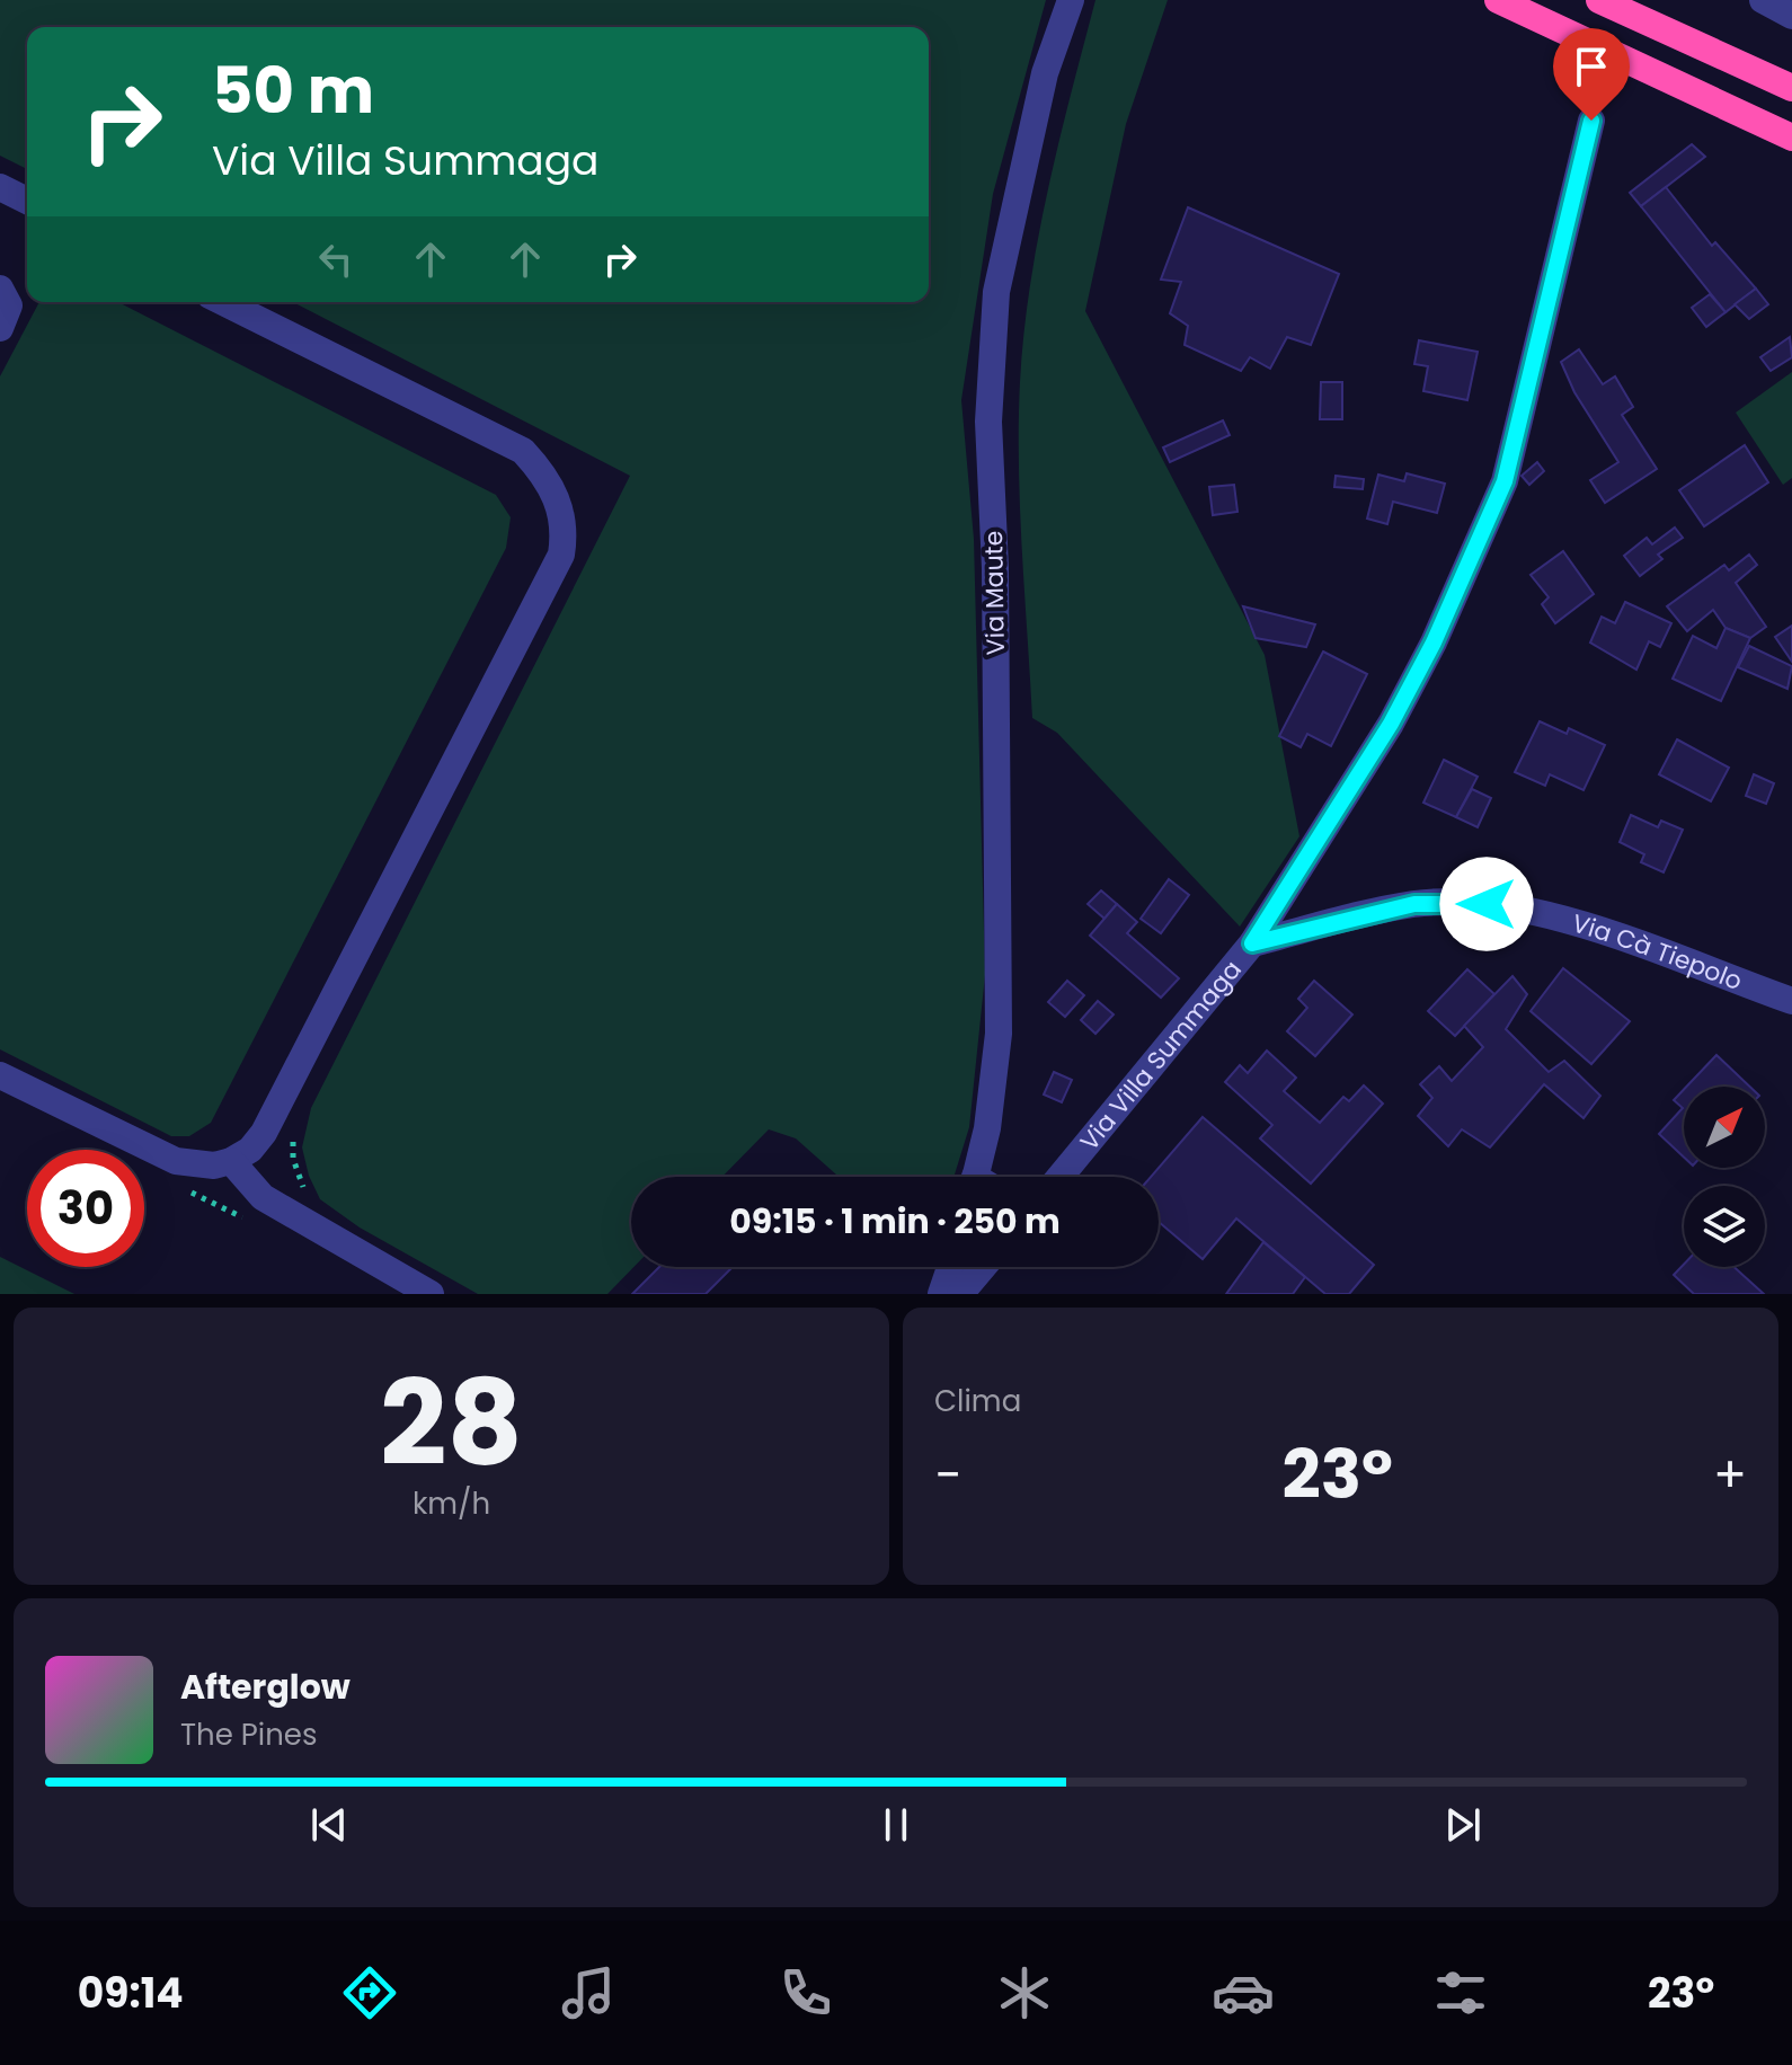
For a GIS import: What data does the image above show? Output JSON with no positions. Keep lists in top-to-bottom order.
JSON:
{
  "streets": {
    "street": ["Via Maute", "Via Cà Tiepolo", "Via Villa Summaga"]
  },
  "crossings": [
    ["Via Cà Tiepolo", "Via Villa Summaga"]
  ],
  "north": "top right",
  "page": {
    "turn": ["50 m", "Via Villa Summaga"],
    "limit": "30",
    "trip": "09:15 · 1 min · 250 m",
    "tile": [
      ["28", "km/h"],
      "Clima"
    ],
    "heat": ["−", "23°", "+"],
    "song": ["Afterglow", "The Pines"],
    "tabs": ["09:14", "23°"]
  }
}
